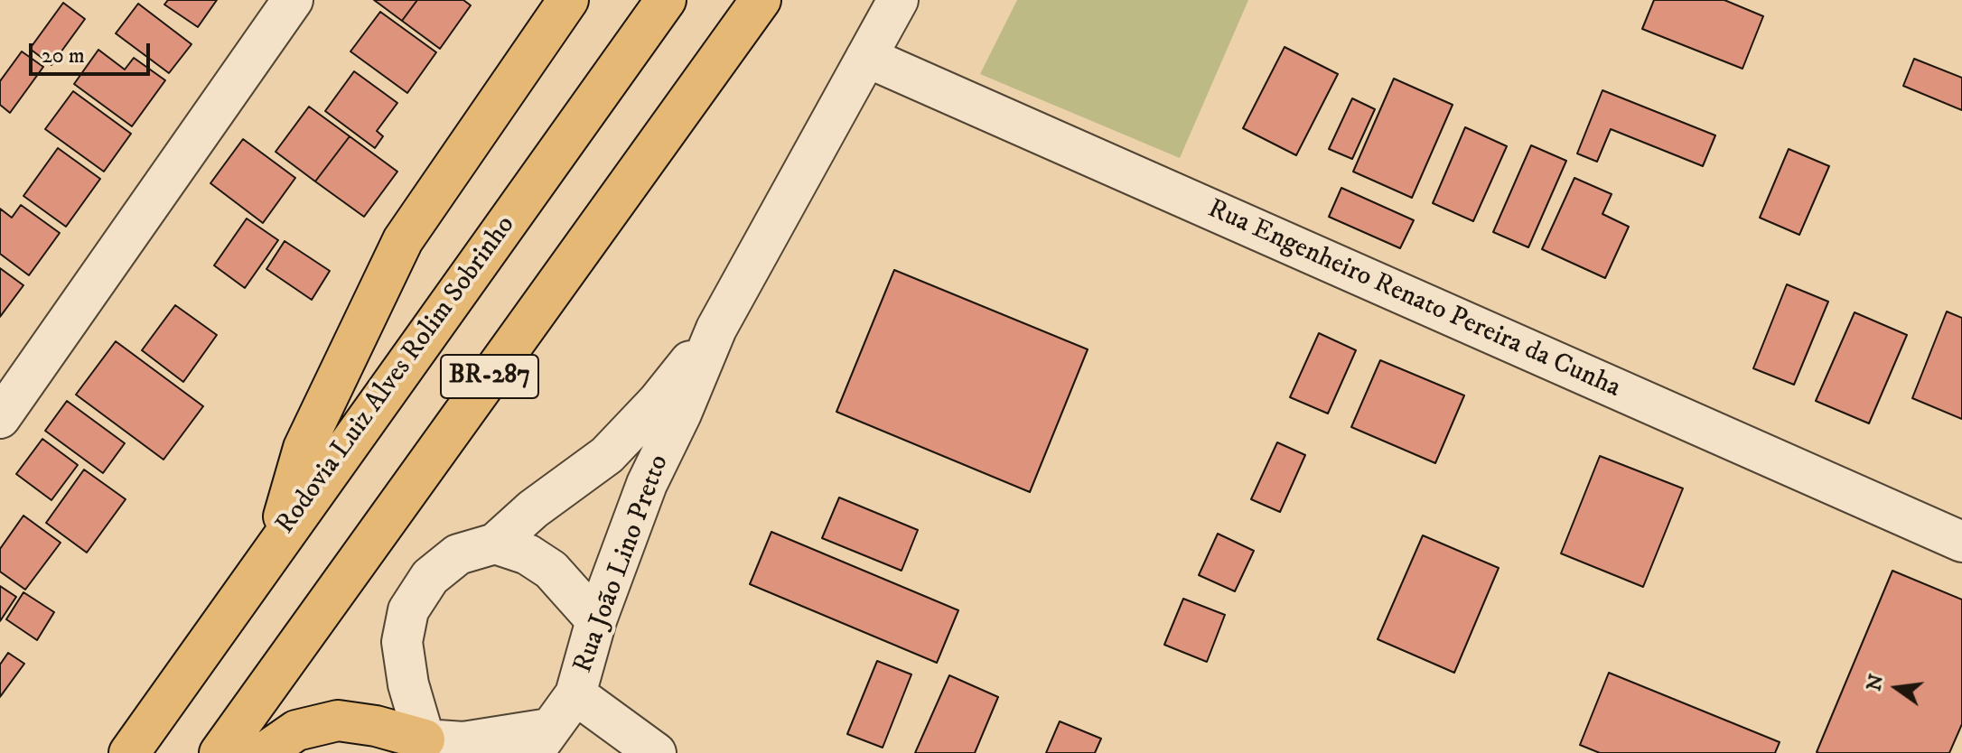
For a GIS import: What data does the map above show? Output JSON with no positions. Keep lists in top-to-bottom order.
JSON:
{
  "streets": {
    "highway": ["Rodovia Luiz Alves Rolim Sobrinho", "BR-287"],
    "street": ["Rua Engenheiro Renato Pereira da Cunha", "Rua João Lino Pretto"]
  },
  "crossings": [
    ["Rua Engenheiro Renato Pereira da Cunha", "Rua João Lino Pretto"],
    ["Rodovia Luiz Alves Rolim Sobrinho", "BR-287"]
  ],
  "scale_bar": "20 m",
  "north": "left"
}
